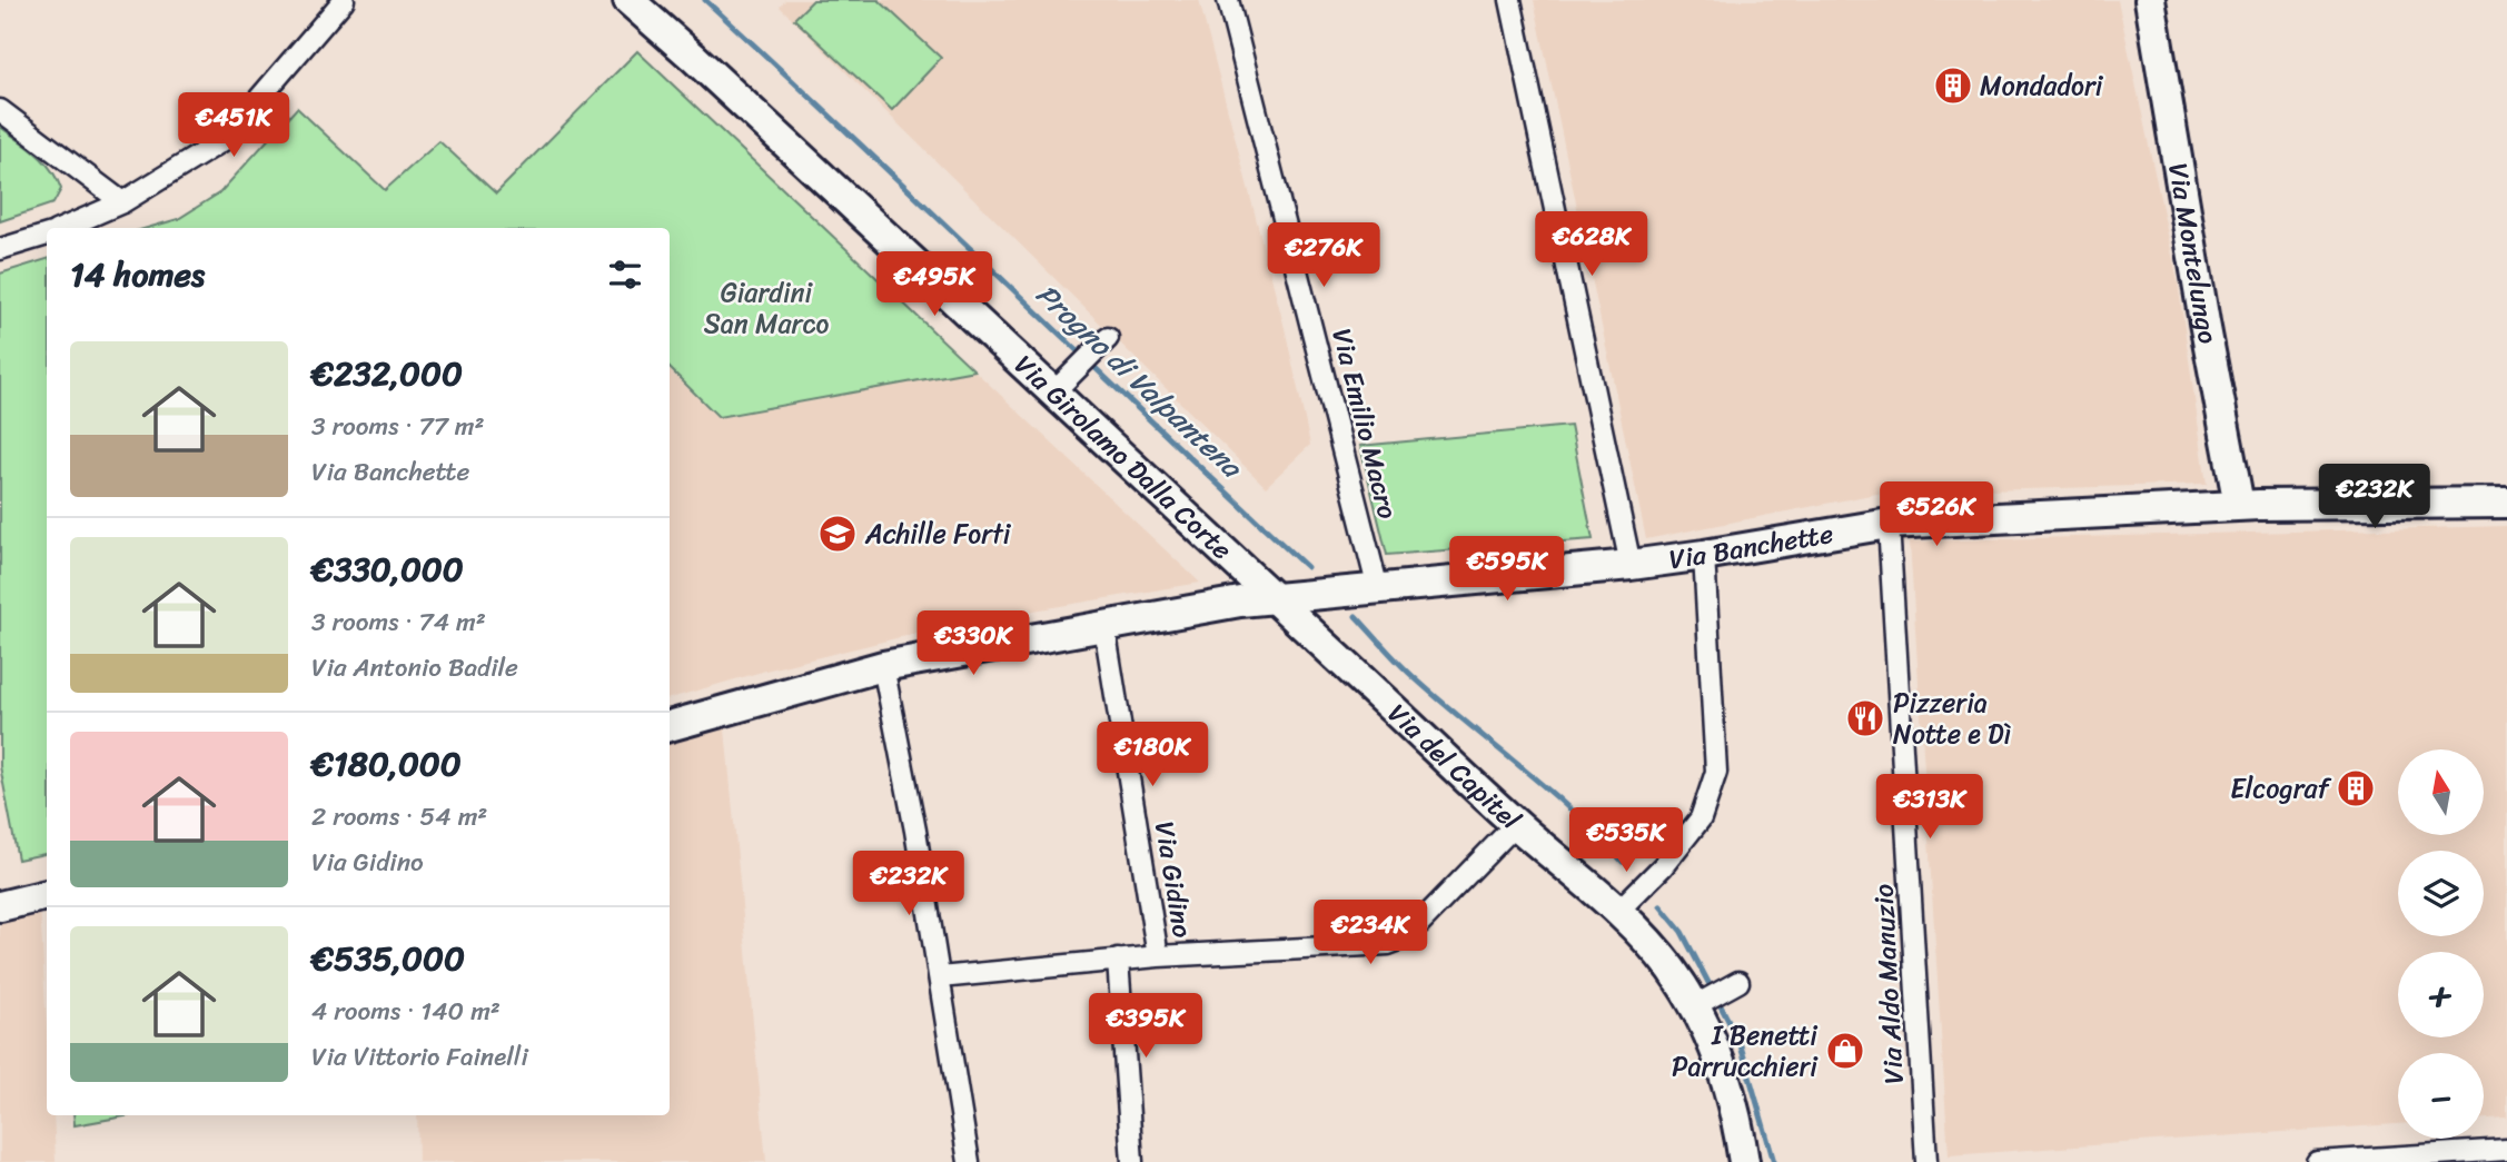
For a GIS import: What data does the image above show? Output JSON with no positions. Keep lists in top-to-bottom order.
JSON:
{
  "streets": {
    "street": [
      "Via Montelungo",
      "Via Emilio Macro",
      "Via Girolamo Dalla Corte",
      "Via Banchette",
      "Via del Capitel",
      "Via Gidino",
      "Via Aldo Manuzio"
    ]
  },
  "crossings": [
    ["Via Montelungo", "Via Banchette"],
    ["Via Emilio Macro", "Via Banchette"],
    ["Via Girolamo Dalla Corte", "Via Banchette"],
    ["Via Girolamo Dalla Corte", "Via del Capitel"],
    ["Via Banchette", "Via del Capitel"],
    ["Via Banchette", "Via Gidino"],
    ["Via Banchette", "Via Aldo Manuzio"],
    ["Via del Capitel", "Via Gidino"]
  ],
  "water": ["Progno di Valpantena"],
  "parks": ["Giardini San Marco"],
  "places": {
    "building": ["Mondadori", "Elcograf"],
    "school or university": ["Achille Forti"],
    "restaurant": ["Pizzeria Notte e Dì"],
    "shop": ["I Benetti Parrucchieri"]
  },
  "north": "top",
  "page": {
    "price": [
      "€451K",
      "€628K",
      "€276K",
      "€495K",
      "€232K",
      "€526K",
      "€595K",
      "€330K",
      "€180K",
      "€313K",
      "€535K",
      "€232K",
      "€234K",
      "€395K"
    ],
    "heading": "14 homes",
    "list": [
      {
        "name": "€232,000",
        "note": "3 rooms · 77 m² · Via Banchette"
      },
      {
        "name": "€330,000",
        "note": "3 rooms · 74 m² · Via Antonio Badile"
      },
      {
        "name": "€180,000",
        "note": "2 rooms · 54 m² · Via Gidino"
      },
      {
        "name": "€535,000",
        "note": "4 rooms · 140 m² · Via Vittorio Fainelli"
      }
    ],
    "map_buttons": ["+", "−"]
  }
}
